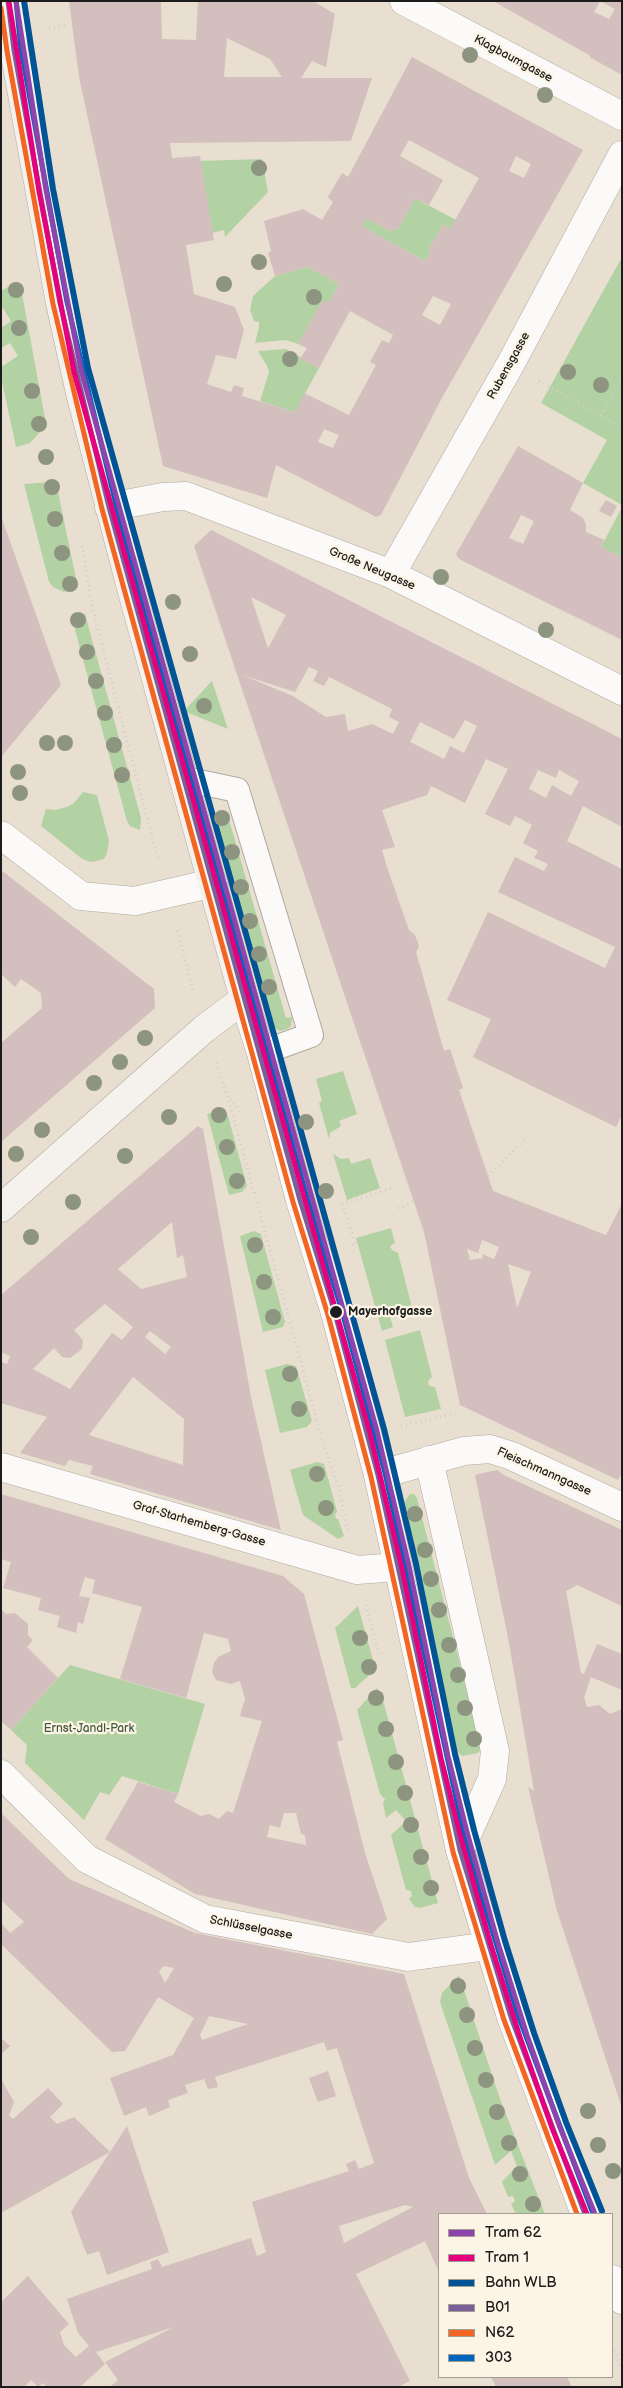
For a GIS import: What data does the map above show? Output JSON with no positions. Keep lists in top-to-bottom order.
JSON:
{
  "streets": {
    "street": [
      "Klagbaumgasse",
      "Rubensgasse",
      "Große Neugasse",
      "Fleischmanngasse",
      "Graf-Starhemberg-Gasse",
      "Schlüsselgasse"
    ]
  },
  "crossings": [
    ["Rubensgasse", "Große Neugasse"]
  ],
  "parks": ["Ernst-Jandl-Park"],
  "places": ["Mayerhofgasse"],
  "lines": [
    "tram line 62",
    "rail line WLB",
    "transit line B01",
    "transit line 303",
    "tram line 1",
    "transit line N62"
  ],
  "legend": [
    "Tram 62",
    "Tram 1",
    "Bahn WLB",
    "B01",
    "N62",
    "303"
  ]
}
